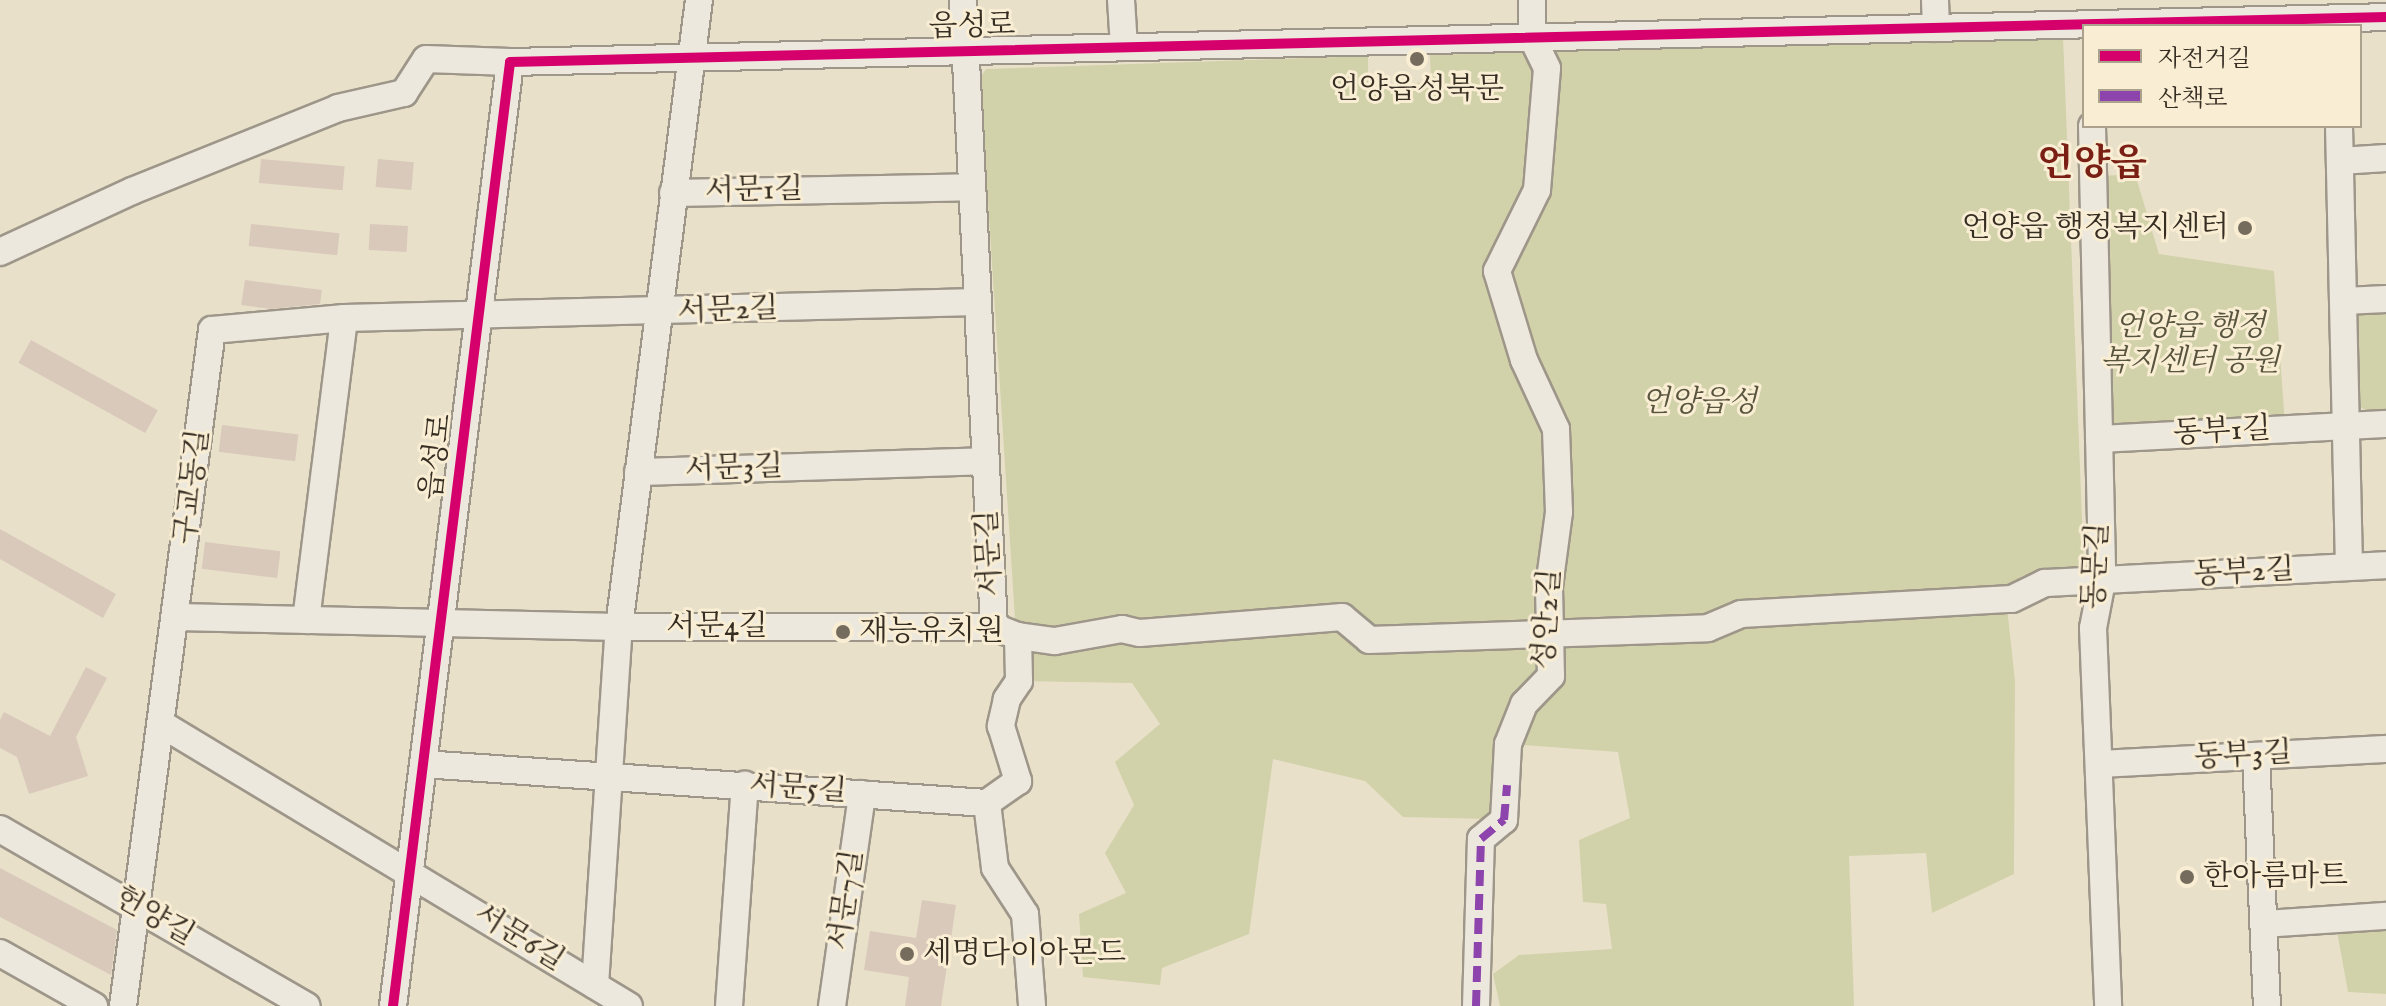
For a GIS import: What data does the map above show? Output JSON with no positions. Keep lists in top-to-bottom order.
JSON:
{
  "streets": {
    "street": [
      "읍성로",
      "서문1길",
      "서문2길",
      "동부1길",
      "서문3길",
      "구교동길",
      "서문길",
      "동문길",
      "동부2길",
      "성안2길",
      "서문4길",
      "동부3길",
      "서문5길",
      "서문7길",
      "헌양길",
      "서문6길"
    ]
  },
  "crossings": [
    ["읍성로", "서문1길"],
    ["읍성로", "서문2길"],
    ["읍성로", "구교동길"],
    ["읍성로", "서문길"],
    ["읍성로", "성안2길"],
    ["읍성로", "서문4길"],
    ["읍성로", "서문5길"],
    ["읍성로", "서문6길"],
    ["서문1길", "서문길"],
    ["서문2길", "구교동길"],
    ["서문2길", "서문길"],
    ["동부1길", "동문길"],
    ["서문3길", "서문길"],
    ["구교동길", "헌양길"],
    ["구교동길", "서문6길"],
    ["서문길", "서문4길"],
    ["서문길", "서문5길"],
    ["동문길", "동부2길"],
    ["동문길", "동부3길"],
    ["동부2길", "성안2길"],
    ["동부2길", "서문4길"],
    ["성안2길", "서문4길"],
    ["서문5길", "서문7길"]
  ],
  "districts": ["언양읍"],
  "parks": ["언양읍 행정 복지센터 공원", "언양읍성"],
  "places": [
    "언양읍성북문",
    "언양읍 행정복지센터",
    "재능유치원",
    "한아름마트",
    "세명다이아몬드"
  ],
  "legend": ["자전거길", "산책로"]
}
